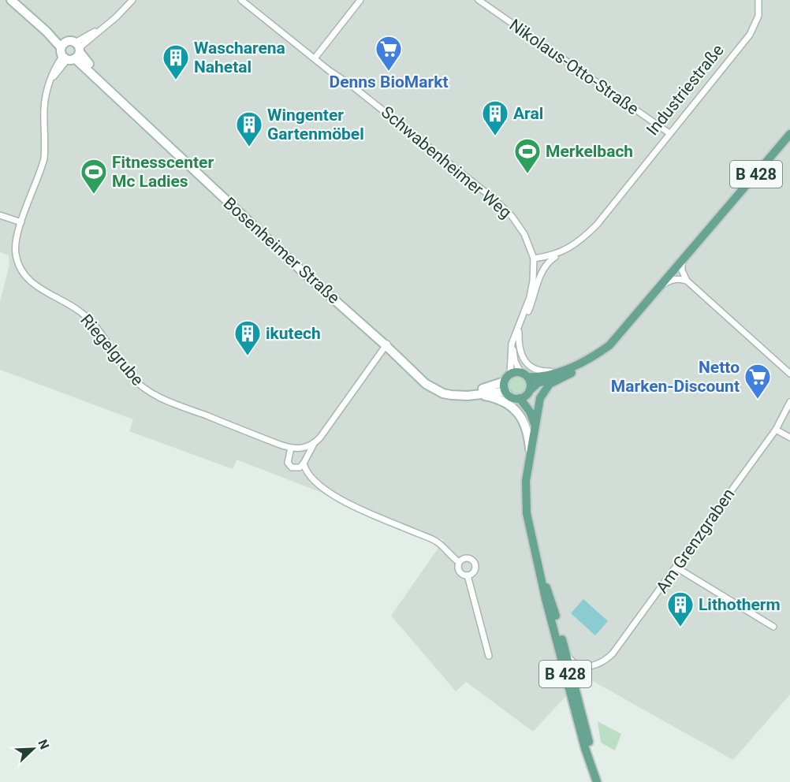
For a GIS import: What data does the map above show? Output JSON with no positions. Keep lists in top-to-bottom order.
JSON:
{
  "streets": {
    "main road": ["B 428"],
    "street": [
      "Nikolaus-Otto-Straße",
      "Industriestraße",
      "Schwabenheimer Weg",
      "Bosenheimer Straße",
      "Riegelgrube",
      "Am Grenzgraben"
    ]
  },
  "crossings": [
    ["Nikolaus-Otto-Straße", "Industriestraße"],
    ["Industriestraße", "Schwabenheimer Weg"],
    ["Schwabenheimer Weg", "B 428"],
    ["Schwabenheimer Weg", "Bosenheimer Straße"],
    ["B 428", "Bosenheimer Straße"],
    ["B 428", "Am Grenzgraben"],
    ["Bosenheimer Straße", "Riegelgrube"]
  ],
  "places": {
    "supermarket": ["Denns BioMarkt", "Netto Marken-Discount"],
    "building": [
      "Wascharena Nahetal",
      "Aral",
      "Wingenter Gartenmöbel",
      "ikutech",
      "Lithotherm"
    ],
    "sports": ["Merkelbach", "Fitnesscenter Mc Ladies"]
  },
  "north": "top right"
}
